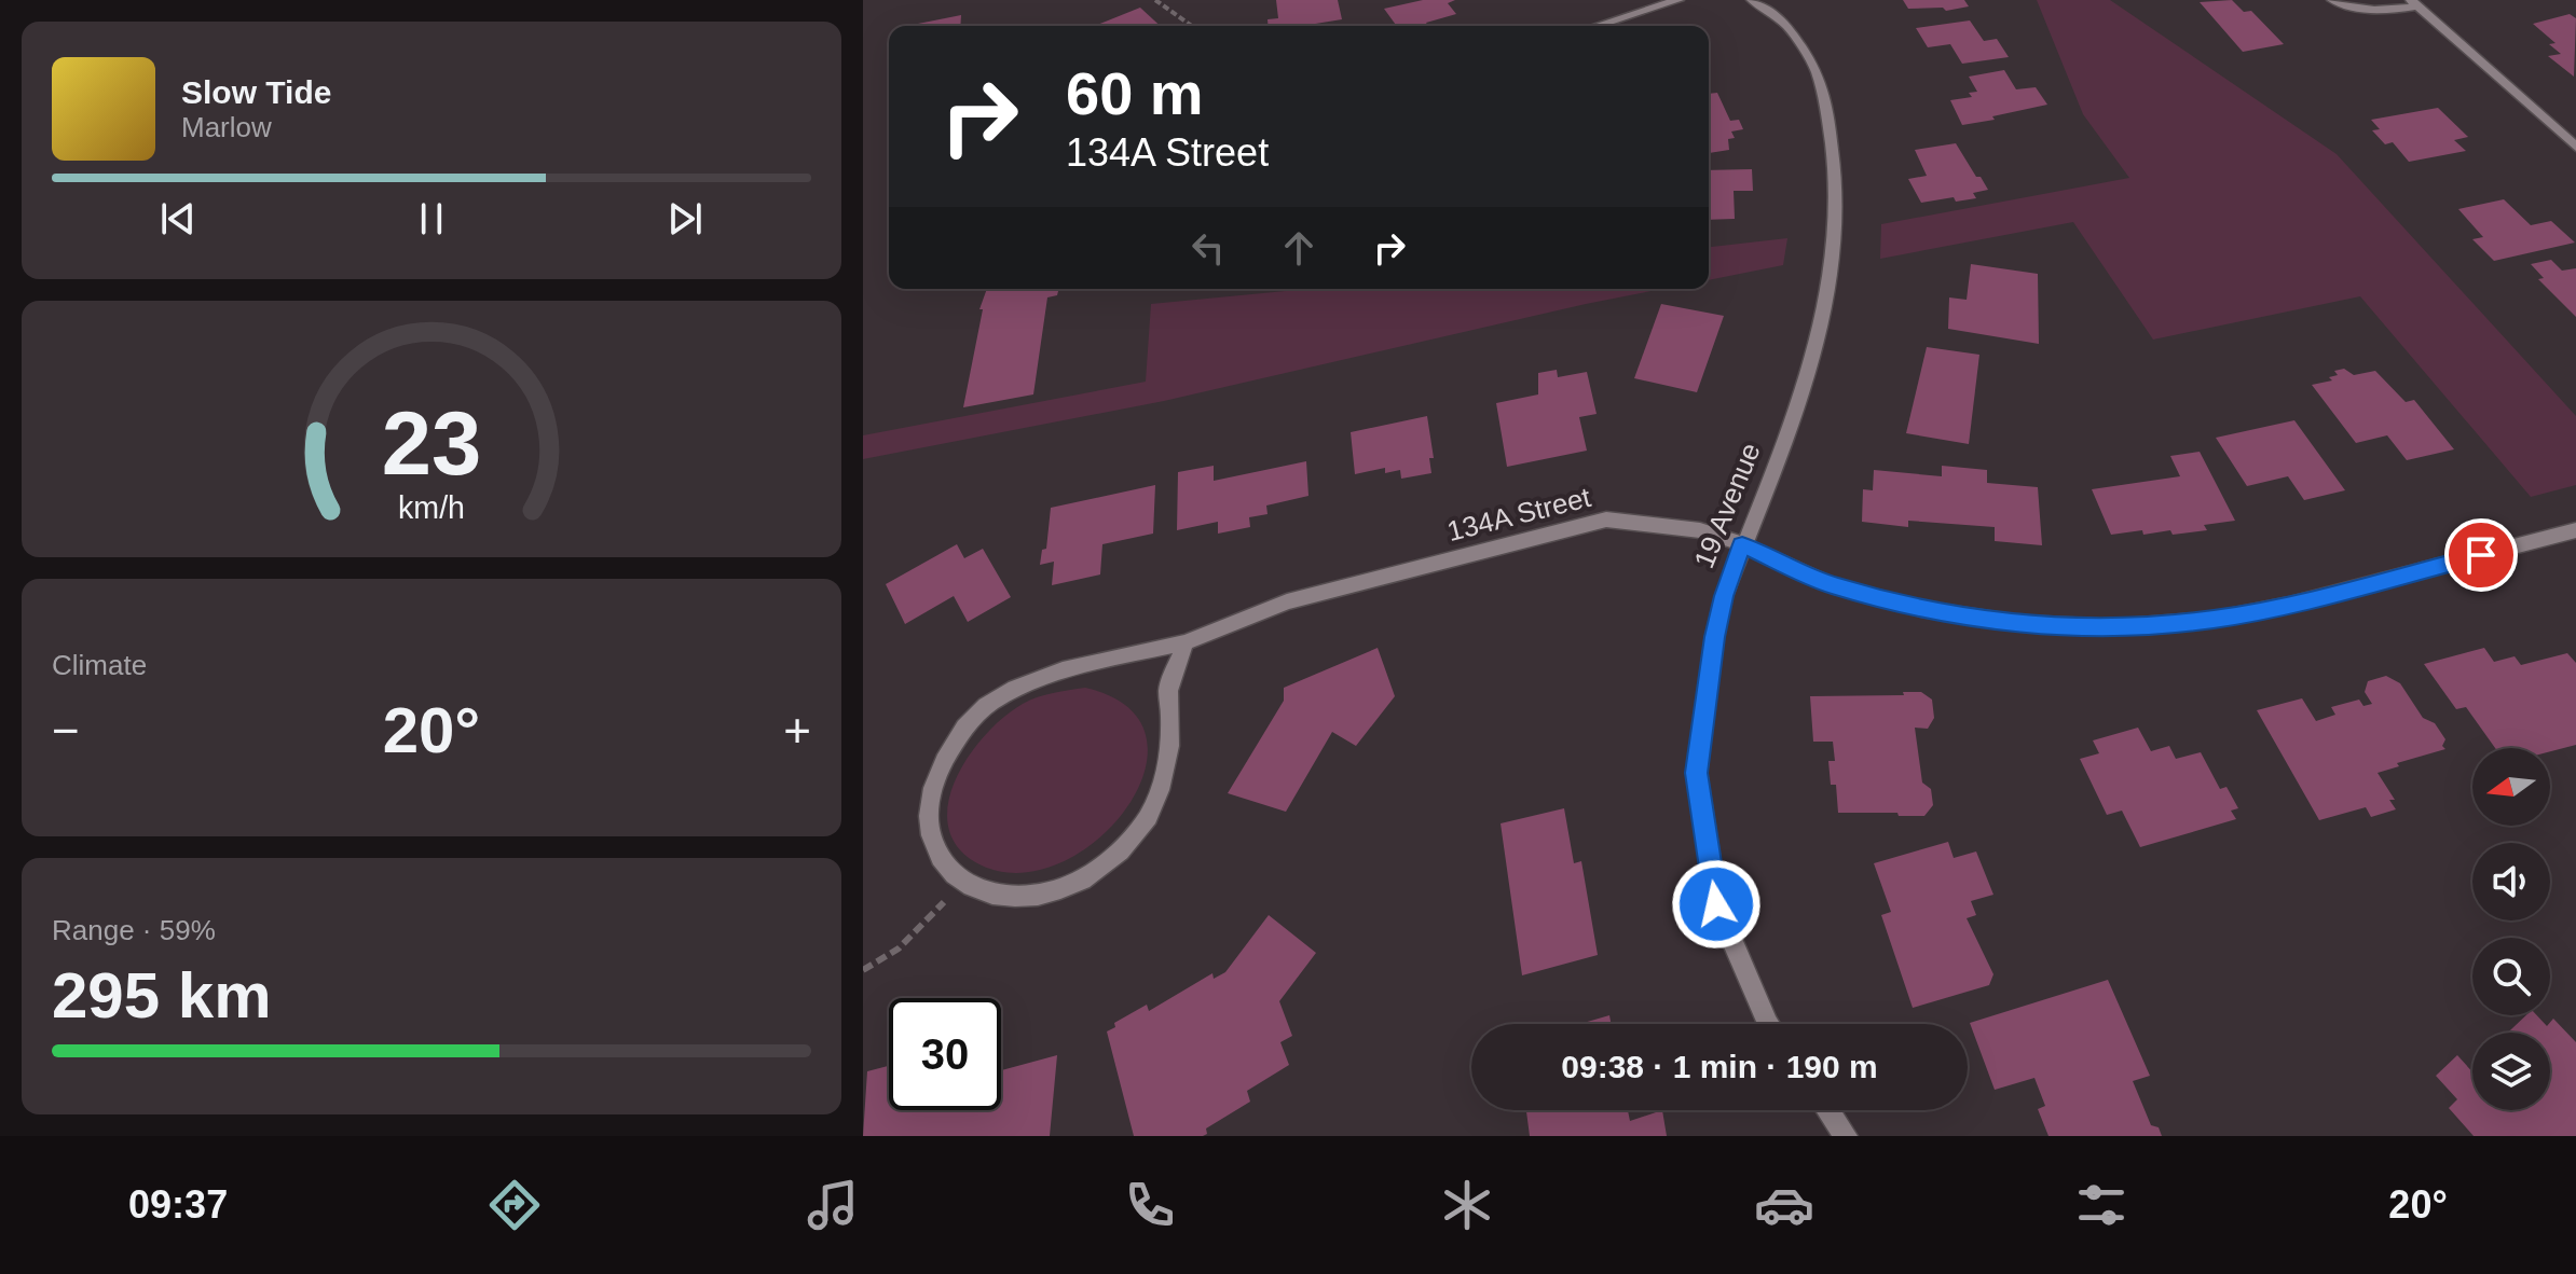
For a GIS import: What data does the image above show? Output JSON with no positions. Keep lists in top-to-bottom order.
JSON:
{
  "streets": {
    "street": ["19 Avenue", "134A Street"]
  },
  "crossings": [
    ["19 Avenue", "134A Street"]
  ],
  "north": "left",
  "page": {
    "turn": ["60 m", "134A Street"],
    "song": ["Slow Tide", "Marlow"],
    "tile": [
      "Climate",
      ["Range · 59%", "295 km"]
    ],
    "heat": ["−", "20°", "+"],
    "limit": "30",
    "trip": "09:38 · 1 min · 190 m",
    "tabs": ["09:37", "20°"],
    "gauge": ["23", "km/h"]
  }
}
